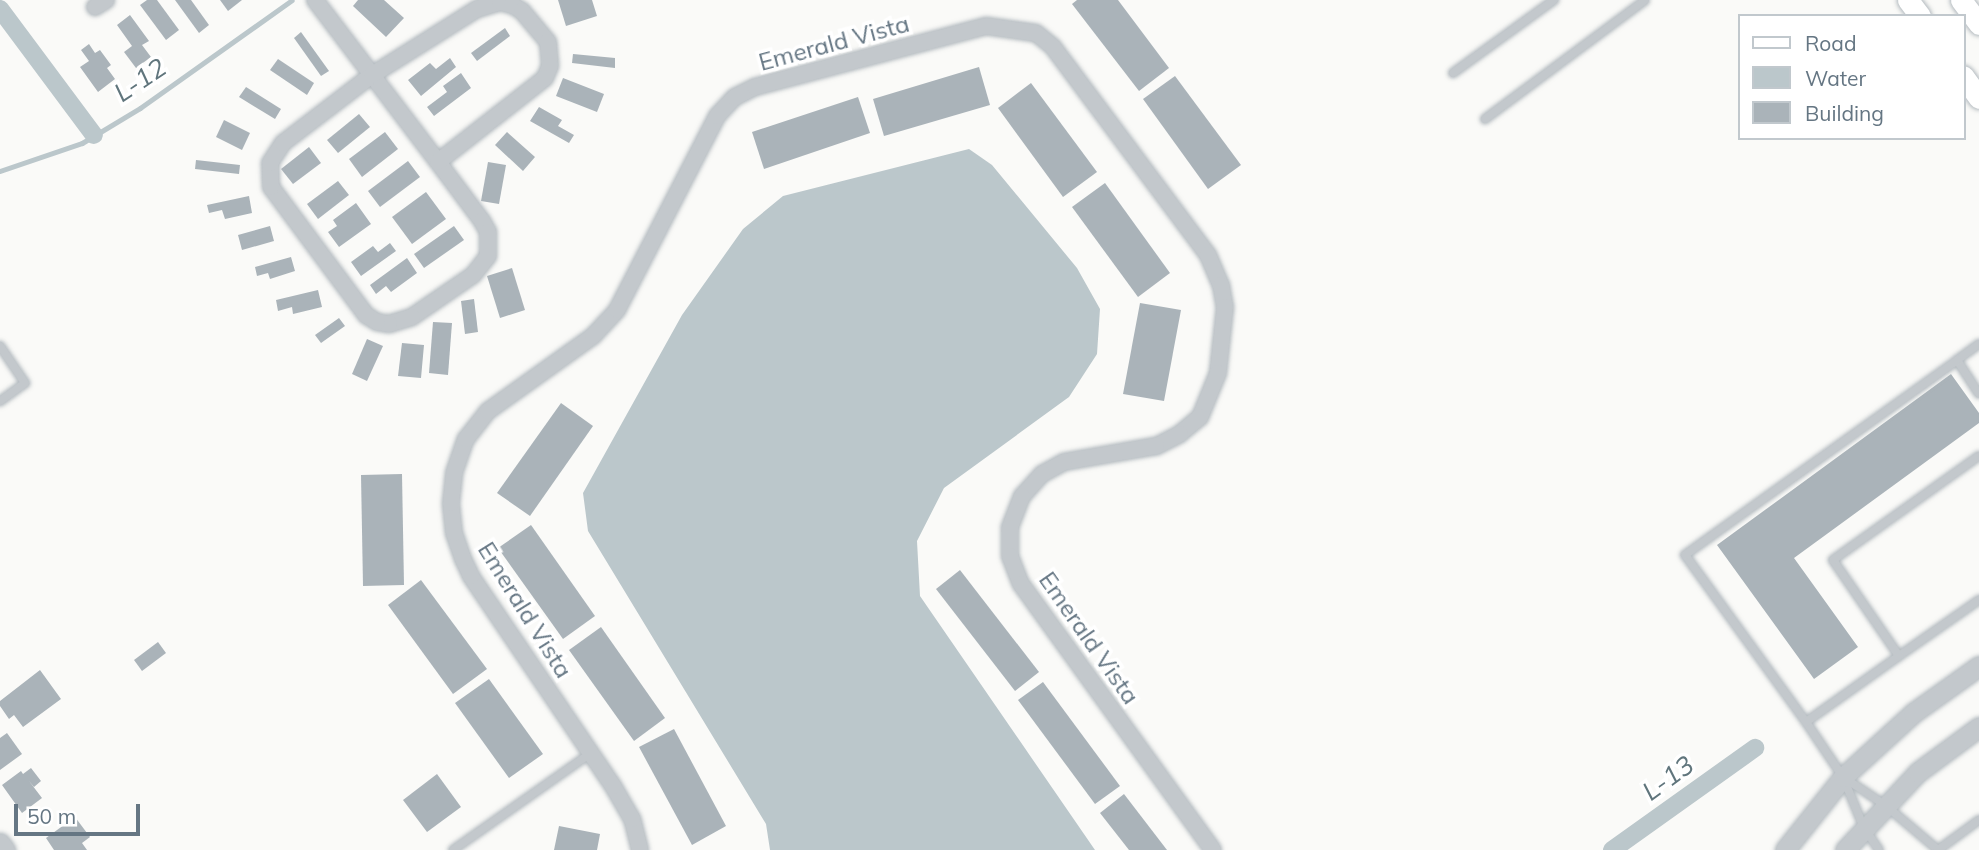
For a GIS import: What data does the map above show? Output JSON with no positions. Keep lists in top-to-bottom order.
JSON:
{
  "streets": {
    "street": ["Emerald Vista"]
  },
  "water": ["L-12", "L-13"],
  "legend": ["Road", "Water", "Building"],
  "scale_bar": "50 m"
}
